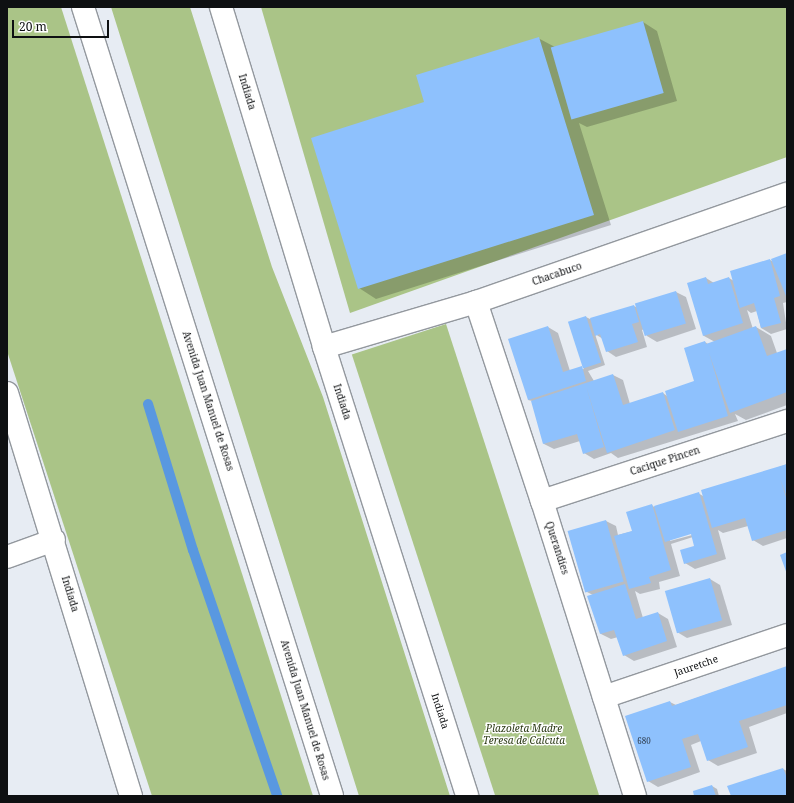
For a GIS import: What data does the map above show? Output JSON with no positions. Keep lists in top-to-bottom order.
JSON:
{
  "streets": {
    "street": [
      "Indiada",
      "Chacabuco",
      "Avenida Juan Manuel de Rosas",
      "Cacique Pincen",
      "Querandíes",
      "Jauretche"
    ]
  },
  "crossings": [
    ["Indiada", "Chacabuco"],
    ["Chacabuco", "Querandíes"],
    ["Cacique Pincen", "Querandíes"],
    ["Querandíes", "Jauretche"]
  ],
  "parks": ["Plazoleta Madre Teresa de Calcuta"],
  "house_numbers": ["680"],
  "scale_bar": "20 m"
}
